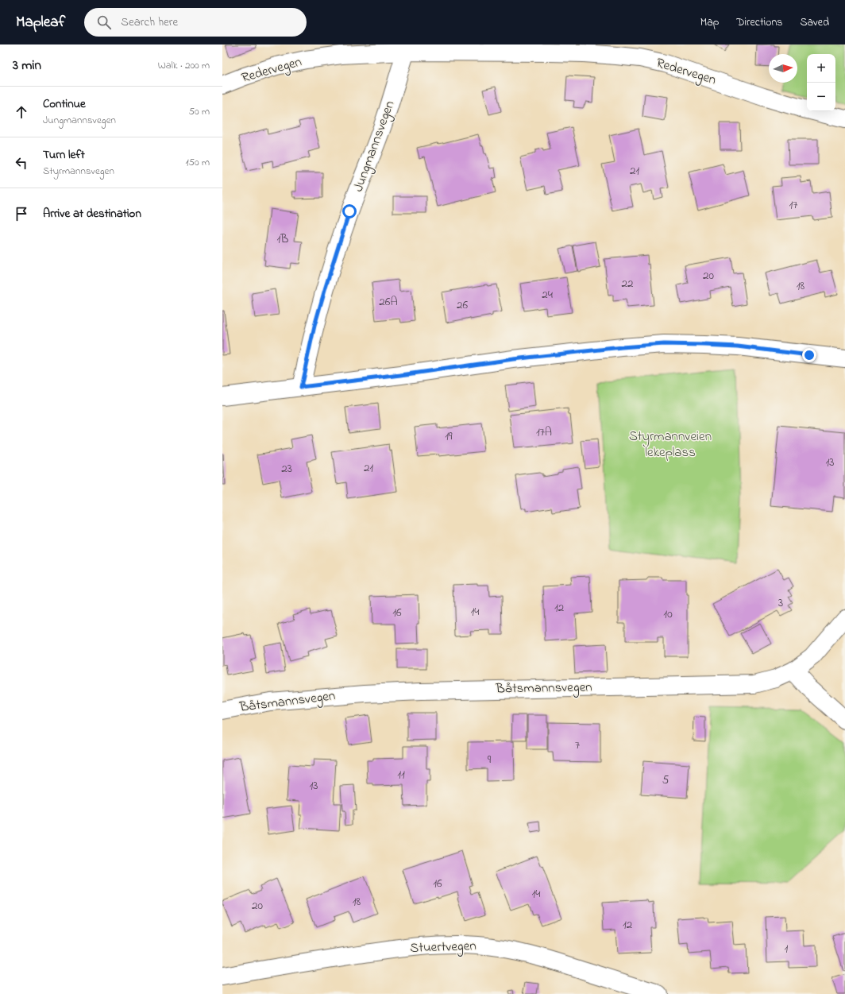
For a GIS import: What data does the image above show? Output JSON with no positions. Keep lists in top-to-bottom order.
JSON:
{
  "streets": {
    "street": [
      "Redervegen",
      "Jungmannsvegen",
      "Båtsmannsvegen",
      "Stuertvegen"
    ]
  },
  "crossings": [
    ["Redervegen", "Jungmannsvegen"]
  ],
  "parks": ["Styrmannveien lekeplass"],
  "house_numbers": [
    "21",
    "17",
    "1B",
    "20",
    "22",
    "18",
    "24",
    "26A",
    "26",
    "17A",
    "19",
    "13",
    "21",
    "23",
    "3",
    "12",
    "14",
    "16",
    "10",
    "7",
    "9",
    "11",
    "5",
    "13",
    "16",
    "14",
    "18",
    "20",
    "12",
    "1"
  ],
  "north": "right",
  "page": {
    "header": "Mapleaf",
    "search": "Search here",
    "nav": ["Map", "Directions", "Saved"],
    "heading": ["3 min", "Walk · 200 m"],
    "map_buttons": ["+", "−"],
    "list": [
      ["Continue", "Jungmannsvegen", "50 m"],
      ["Turn left", "Styrmannsvegen", "150 m"],
      "Arrive at destination"
    ]
  }
}
